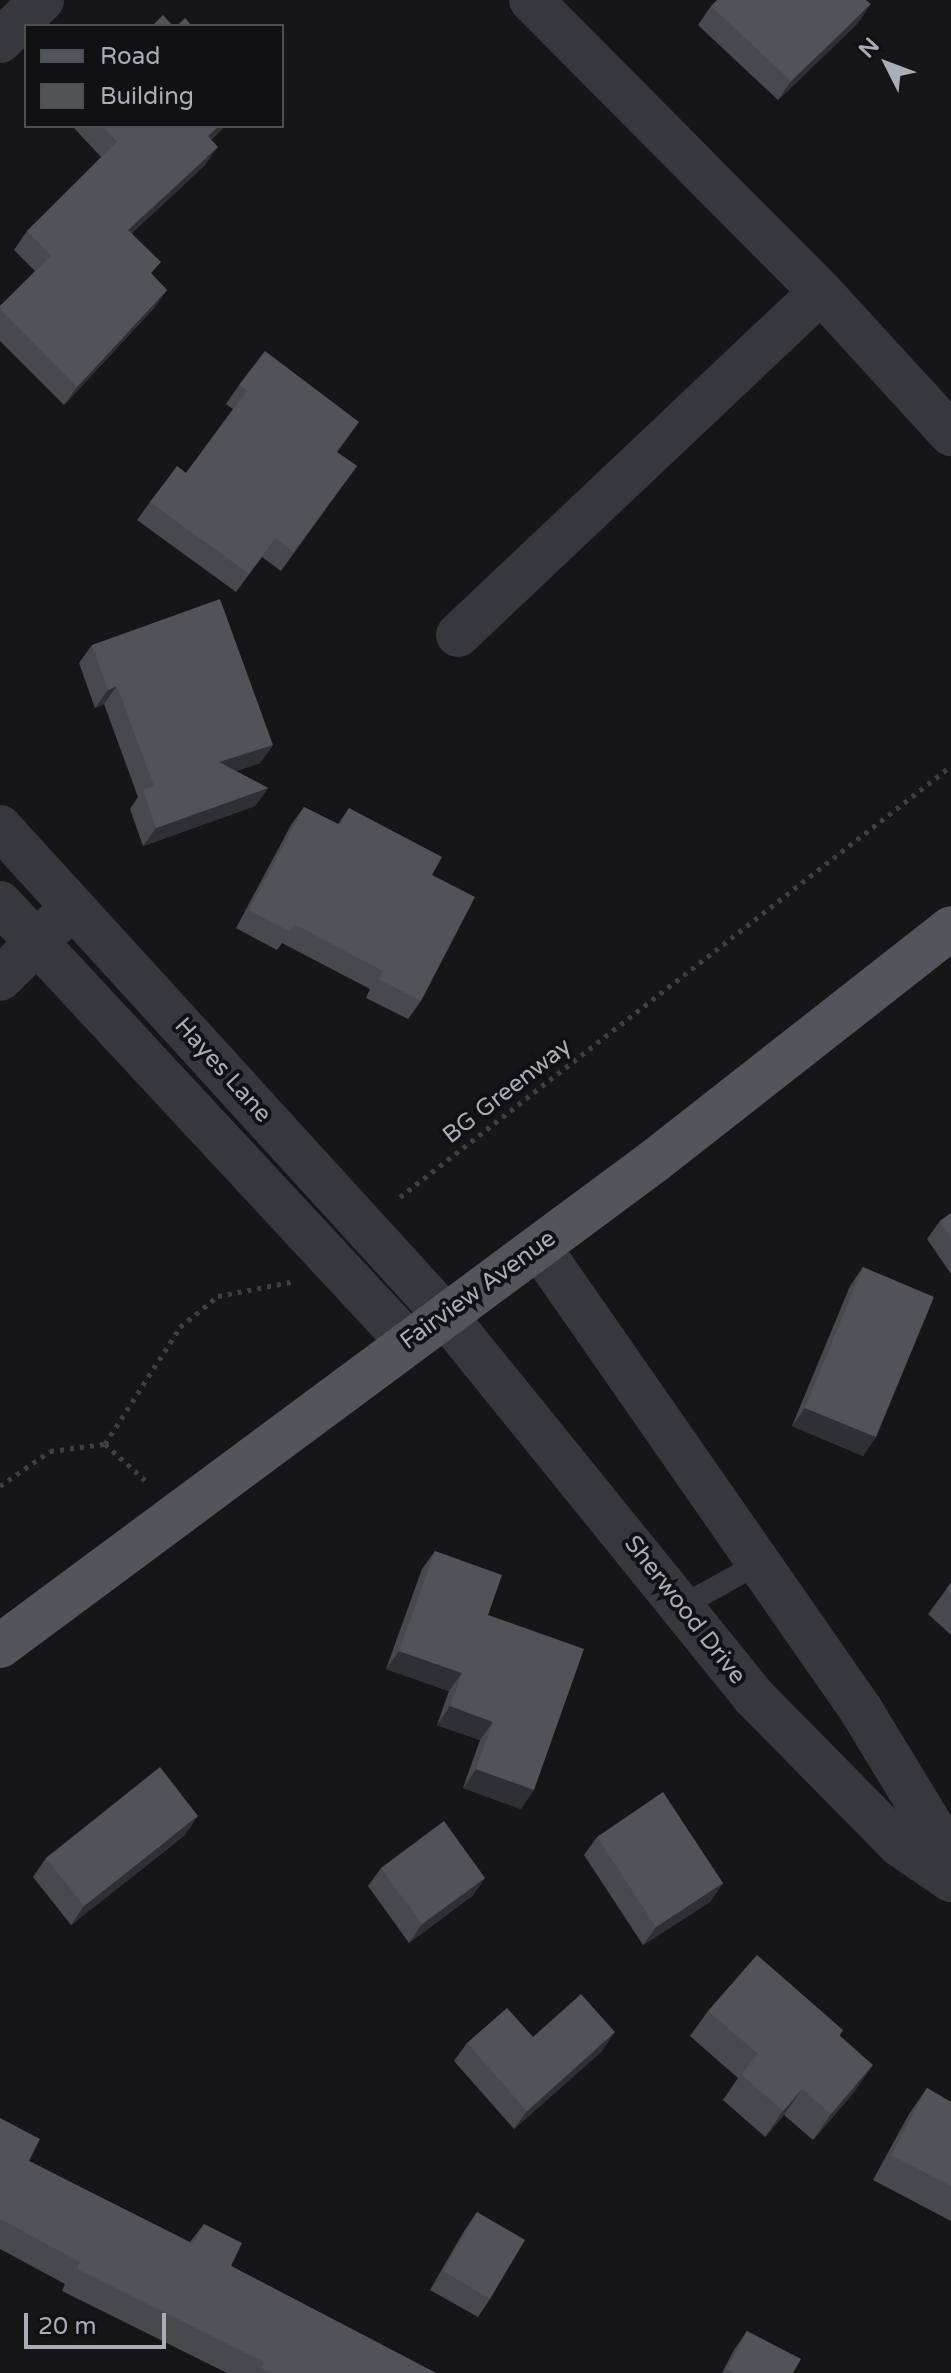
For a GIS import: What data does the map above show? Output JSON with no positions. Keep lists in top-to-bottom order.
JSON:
{
  "streets": {
    "main road": ["Fairview Avenue"],
    "street": ["Hayes Lane", "Sherwood Drive"],
    "path": ["BG Greenway"]
  },
  "crossings": [
    ["Hayes Lane", "BG Greenway"],
    ["Hayes Lane", "Fairview Avenue"],
    ["Hayes Lane", "Sherwood Drive"],
    ["Fairview Avenue", "Sherwood Drive"]
  ],
  "legend": ["Road", "Building"],
  "scale_bar": "20 m",
  "north": "top left"
}
